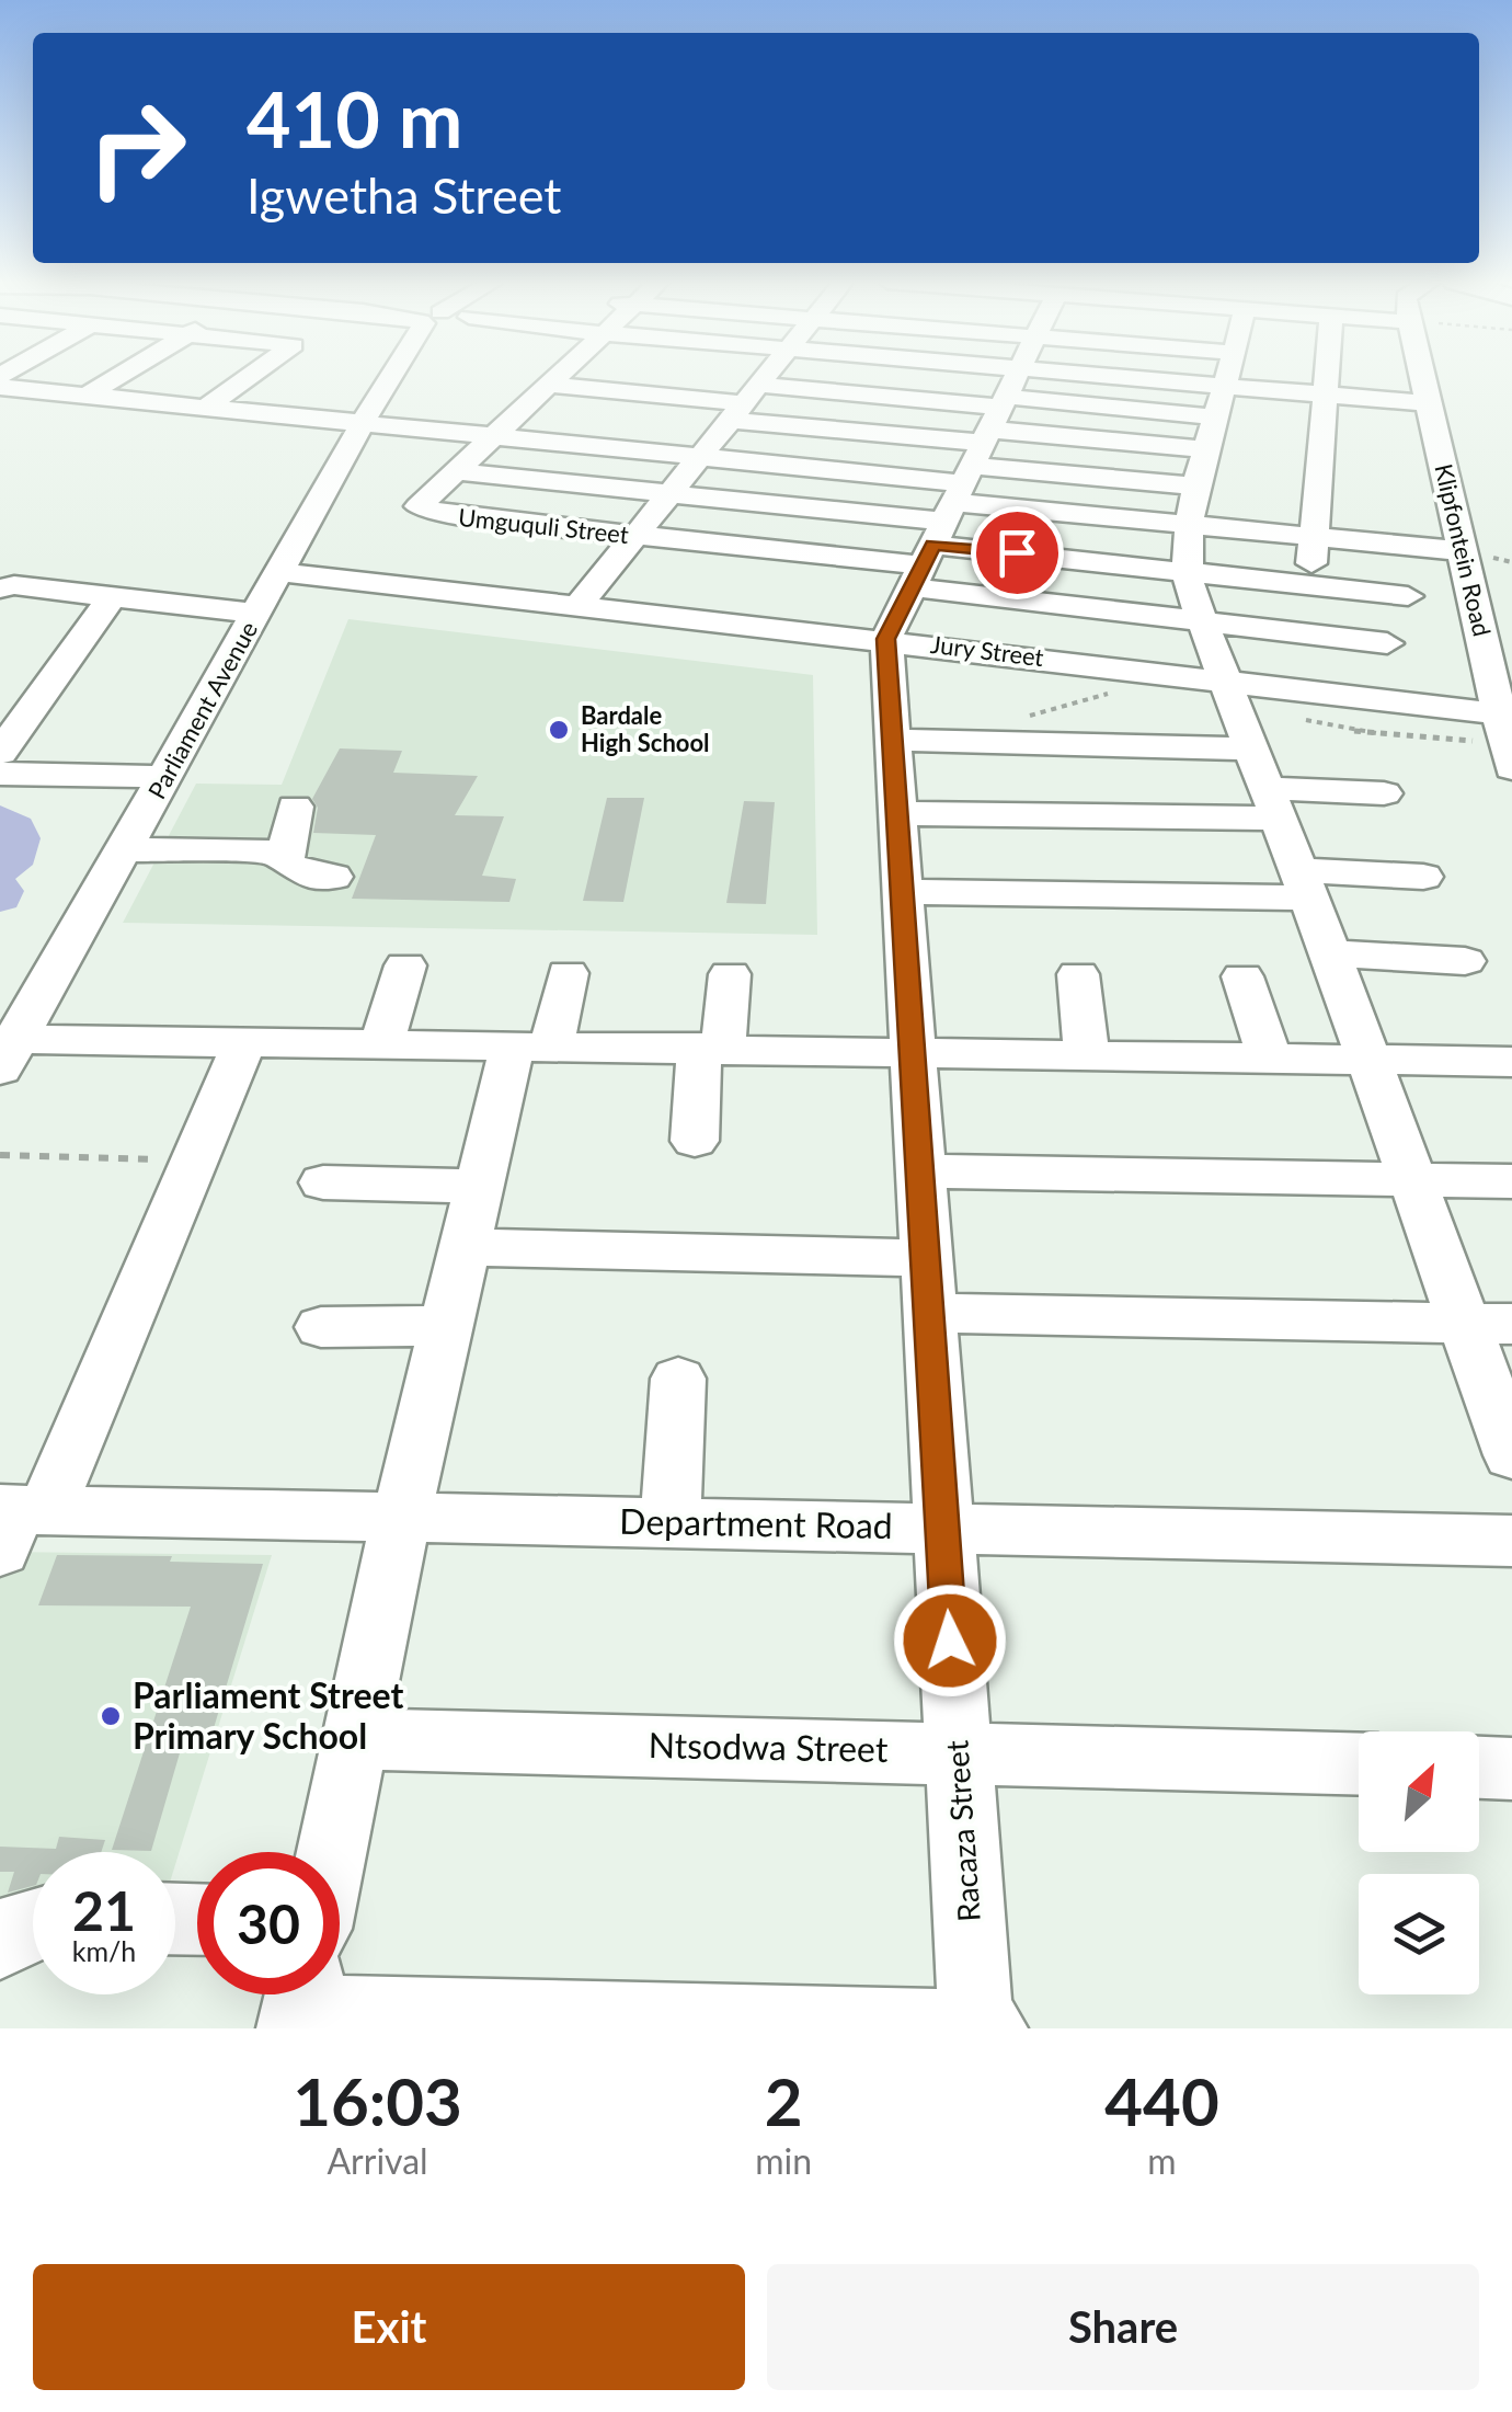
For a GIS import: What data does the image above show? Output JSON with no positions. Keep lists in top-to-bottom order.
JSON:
{
  "streets": {
    "street": [
      "Umguquli Street",
      "Klipfontein Road",
      "Jury Street",
      "Parliament Avenue",
      "Department Road",
      "Ntsodwa Street",
      "Racaza Street"
    ]
  },
  "crossings": [
    ["Klipfontein Road", "Jury Street"],
    ["Jury Street", "Parliament Avenue"],
    ["Jury Street", "Racaza Street"],
    ["Department Road", "Racaza Street"],
    ["Ntsodwa Street", "Racaza Street"]
  ],
  "places": ["Bardale High School", "Parliament Street Primary School"],
  "north": "top right",
  "page": {
    "turn": ["410 m", "Igwetha Street"],
    "speed": "21 km/h",
    "limit": "30",
    "eta": [
      "16:03",
      "Arrival",
      "2",
      "min",
      "440",
      "m"
    ],
    "buttons": ["Exit", "Share"]
  }
}
